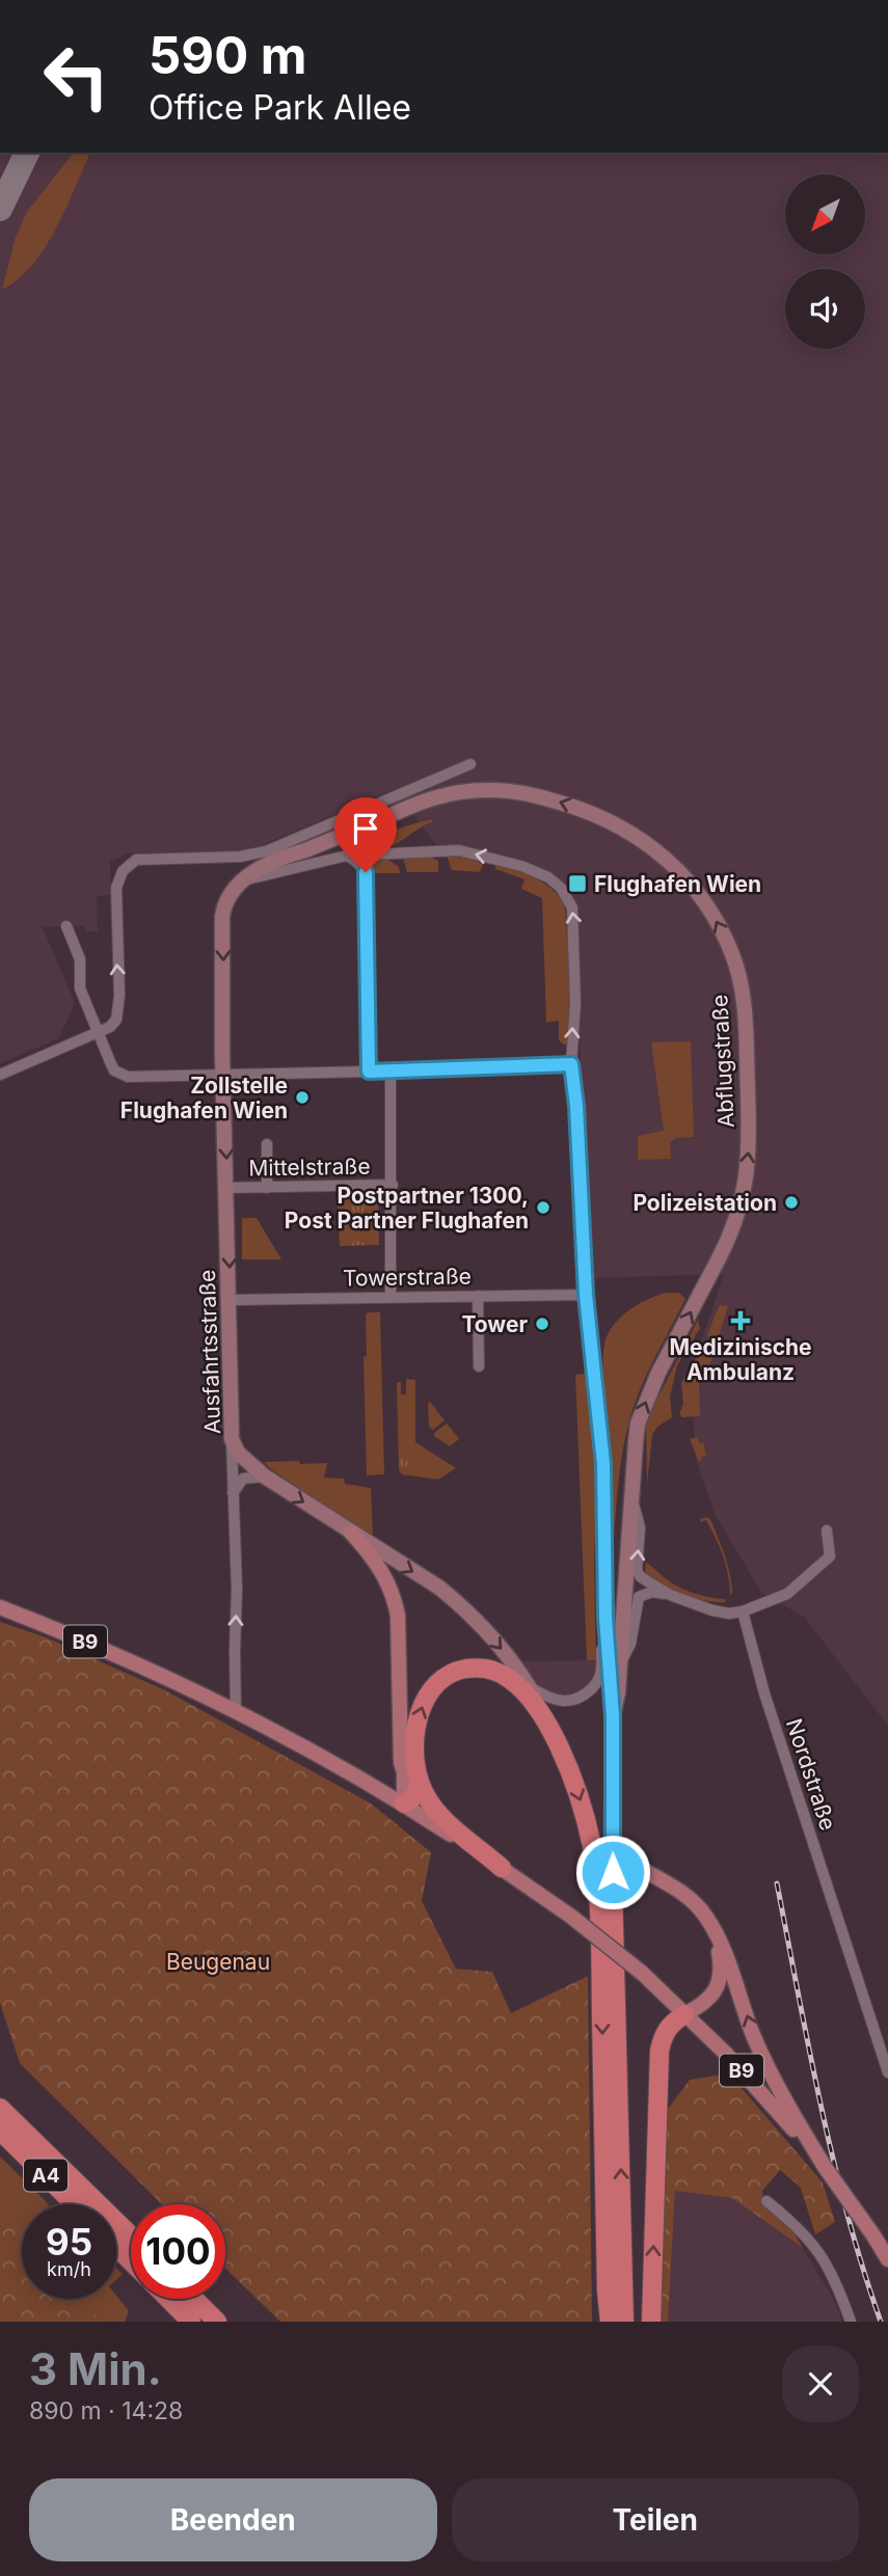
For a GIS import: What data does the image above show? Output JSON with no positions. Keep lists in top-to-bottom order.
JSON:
{
  "streets": {
    "highway": ["A4"],
    "main road": ["B9"],
    "street": [
      "Abflugstraße",
      "Mittelstraße",
      "Towerstraße",
      "Ausfahrtsstraße",
      "Nordstraße"
    ]
  },
  "crossings": [
    ["Abflugstraße", "Ausfahrtsstraße"],
    ["Mittelstraße", "Ausfahrtsstraße"],
    ["Towerstraße", "Ausfahrtsstraße"]
  ],
  "one_way": ["Ausfahrtsstraße"],
  "parks": ["Beugenau"],
  "places": {
    "transit": ["Flughafen Wien"],
    "other": [
      "Zollstelle Flughafen Wien",
      "Polizeistation",
      "Postpartner 1300, Post Partner Flughafen",
      "Tower"
    ],
    "health": ["Medizinische Ambulanz"]
  },
  "north": "bottom left",
  "page": {
    "turn": ["590 m", "Office Park Allee"],
    "speed": "95 km/h",
    "limit": "100",
    "heading": ["3 Min.", "890 m · 14:28"],
    "buttons": ["Beenden", "Teilen"]
  }
}
